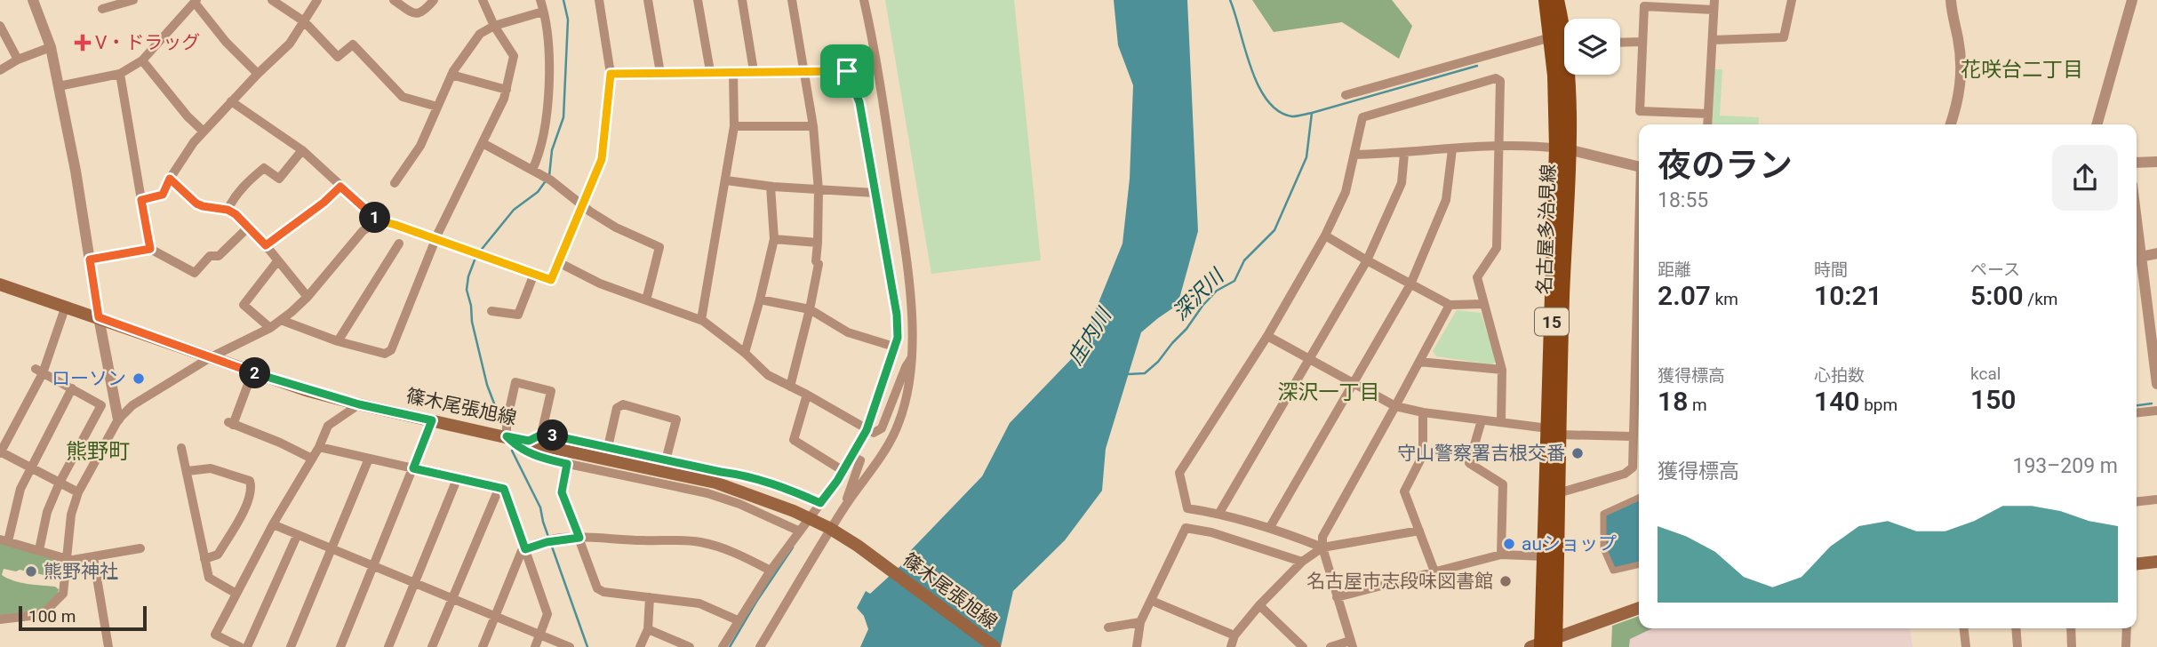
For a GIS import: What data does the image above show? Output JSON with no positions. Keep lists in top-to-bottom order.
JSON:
{
  "streets": {
    "main road": ["名古屋多治見線", "15", "篠木尾張旭線"]
  },
  "districts": ["花咲台二丁目", "深沢一丁目", "熊野町"],
  "water": ["深沢川", "庄内川"],
  "places": {
    "health": ["V・ドラッグ"],
    "other": [
      "ローソン",
      "守山警察署吉根交番",
      "auショップ",
      "熊野神社",
      "名古屋市志段味図書館"
    ]
  },
  "scale_bar": "100 m",
  "page": {
    "heading": ["夜のラン", "18:55"],
    "pins": ["1", "2", "3"],
    "stats": [
      ["距離", "2.07 km"],
      ["時間", "10:21"],
      ["ペース", "5:00 /km"],
      ["獲得標高", "18 m"],
      ["心拍数", "140 bpm"],
      ["kcal", "150"]
    ],
    "chart": ["獲得標高", "193–209 m"],
    "scale": "100 m"
  }
}
